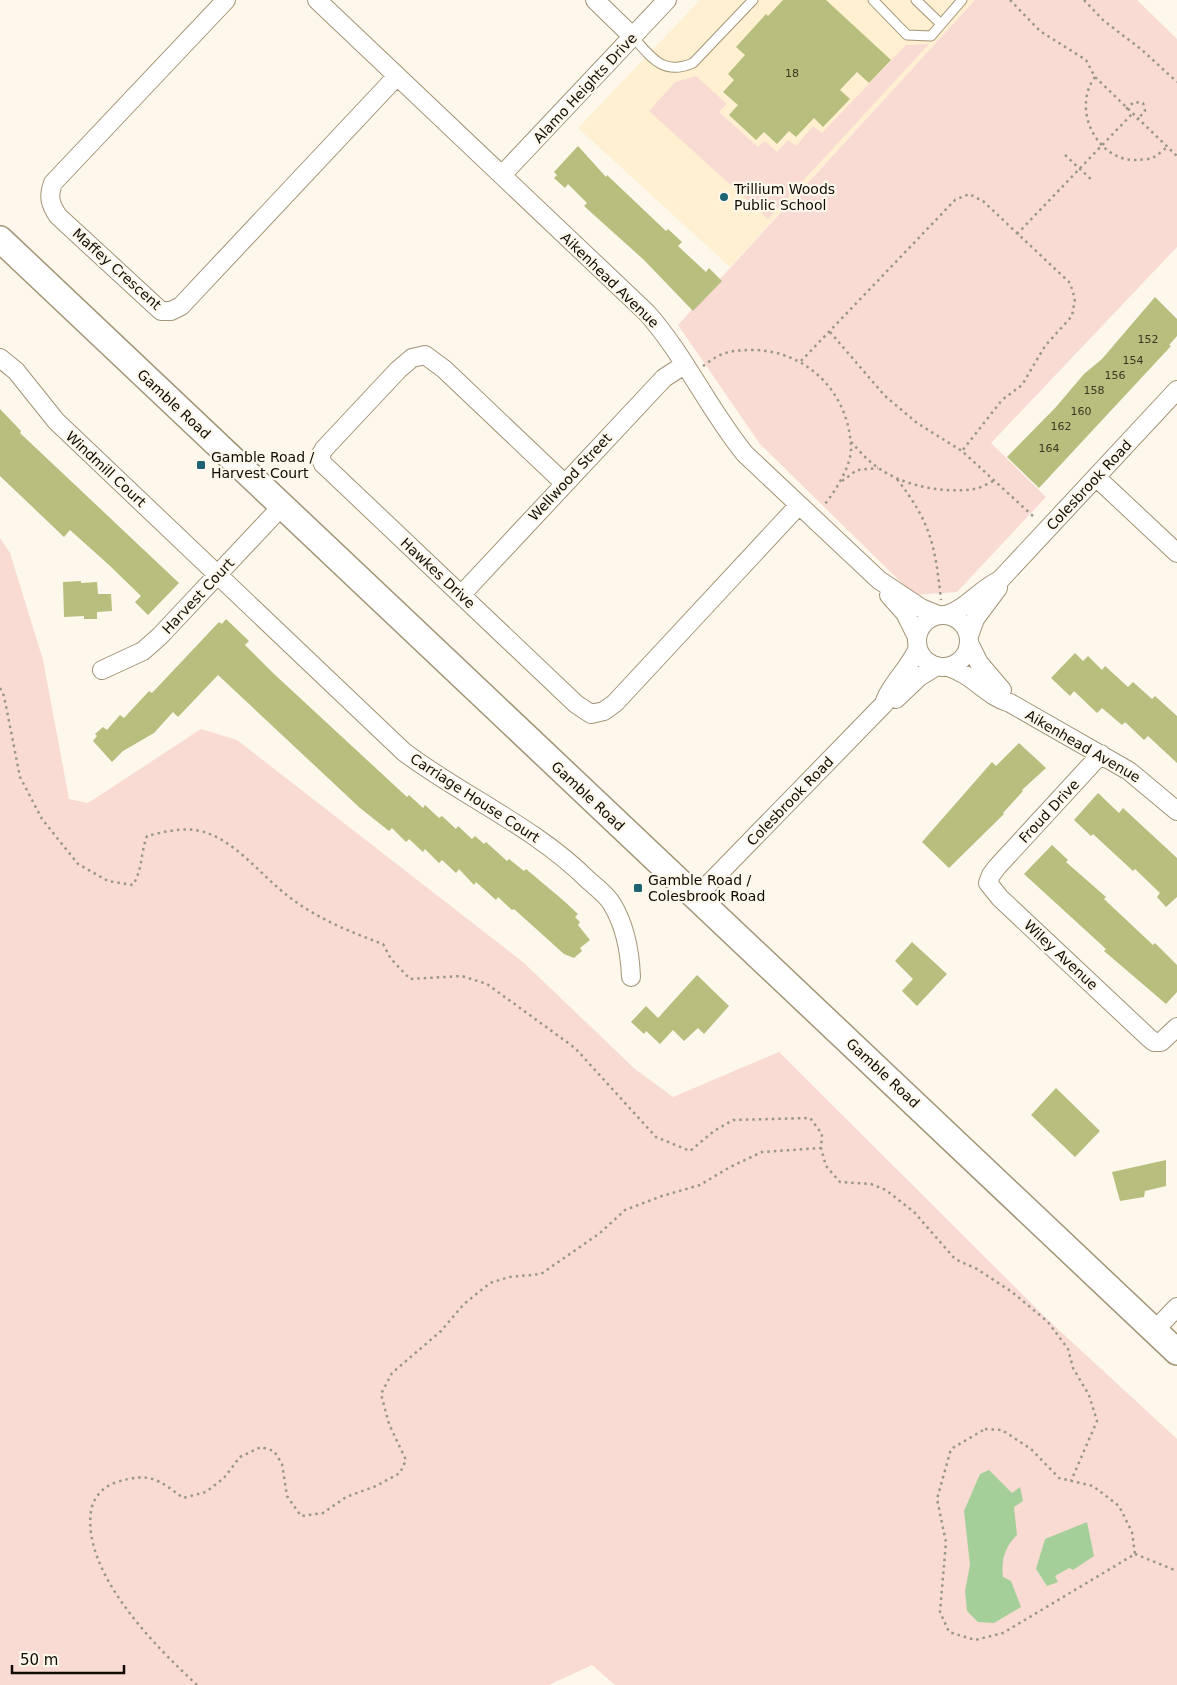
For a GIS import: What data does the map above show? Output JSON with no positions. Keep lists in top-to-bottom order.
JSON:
{
  "streets": {
    "main road": ["Gamble Road"],
    "street": [
      "Alamo Heights Drive",
      "Maffey Crescent",
      "Aikenhead Avenue",
      "Windmill Court",
      "Wellwood Street",
      "Colesbrook Road",
      "Hawkes Drive",
      "Harvest Court",
      "Carriage House Court",
      "Froud Drive",
      "Wiley Avenue"
    ]
  },
  "crossings": [
    ["Alamo Heights Drive", "Aikenhead Avenue"],
    ["Maffey Crescent", "Aikenhead Avenue"],
    ["Aikenhead Avenue", "Wellwood Street"],
    ["Aikenhead Avenue", "Colesbrook Road"],
    ["Aikenhead Avenue", "Hawkes Drive"],
    ["Aikenhead Avenue", "Froud Drive"],
    ["Gamble Road", "Colesbrook Road"],
    ["Gamble Road", "Harvest Court"],
    ["Windmill Court", "Harvest Court"],
    ["Windmill Court", "Carriage House Court"],
    ["Wellwood Street", "Hawkes Drive"],
    ["Harvest Court", "Carriage House Court"],
    ["Froud Drive", "Wiley Avenue"]
  ],
  "places": {
    "other": ["Trillium Woods Public School"],
    "transit": ["Gamble Road / Harvest Court", "Gamble Road / Colesbrook Road"]
  },
  "house_numbers": [
    "18",
    "152",
    "154",
    "156",
    "158",
    "160",
    "162",
    "164"
  ],
  "scale_bar": "50 m"
}
